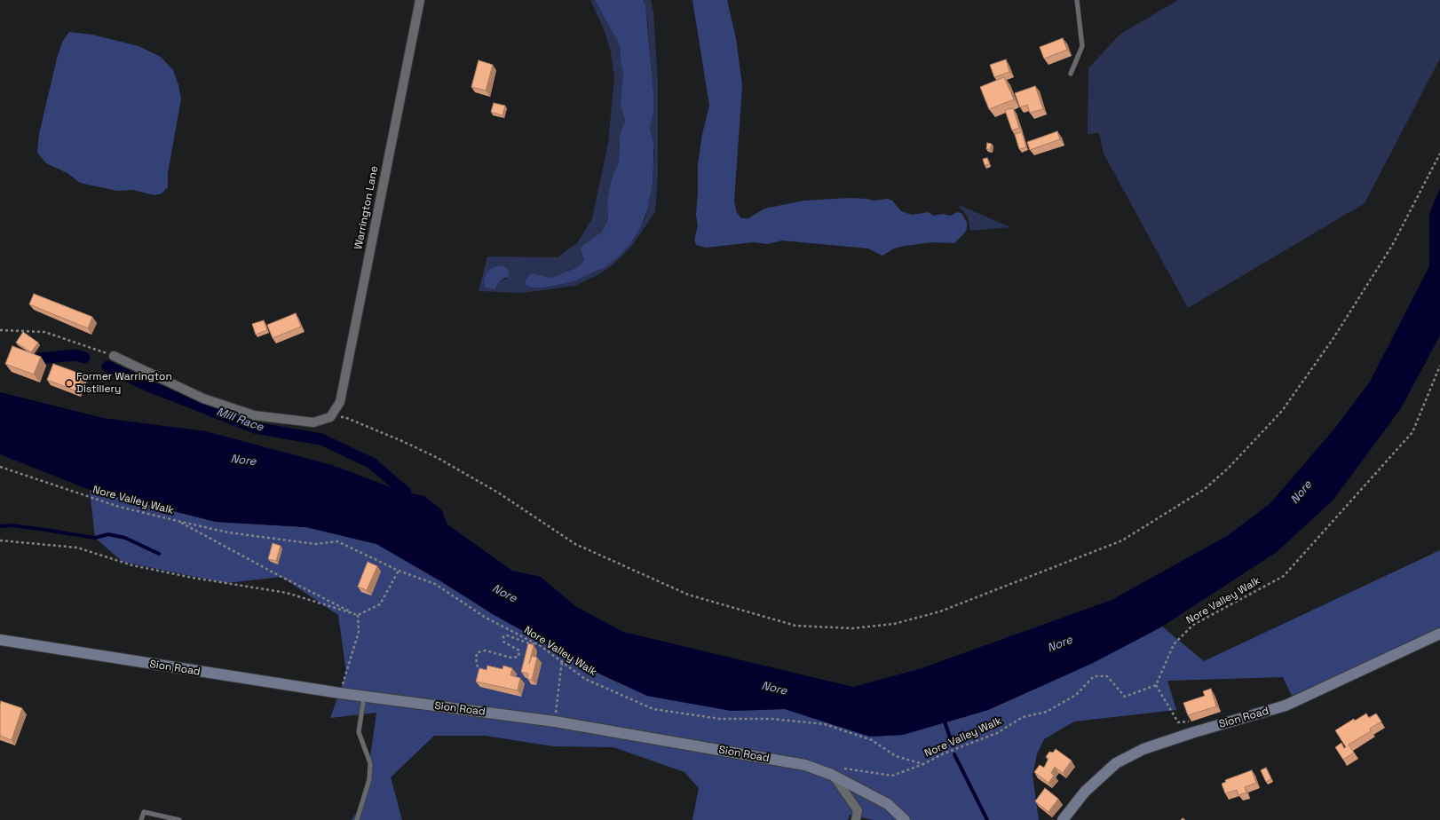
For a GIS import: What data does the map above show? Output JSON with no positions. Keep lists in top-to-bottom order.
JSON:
{
  "streets": {
    "street": ["Warrington Lane", "Sion Road"],
    "path": ["Nore Valley Walk"]
  },
  "water": ["Mill Race", "Nore"],
  "places": ["Former Warrington Distillery"]
}
